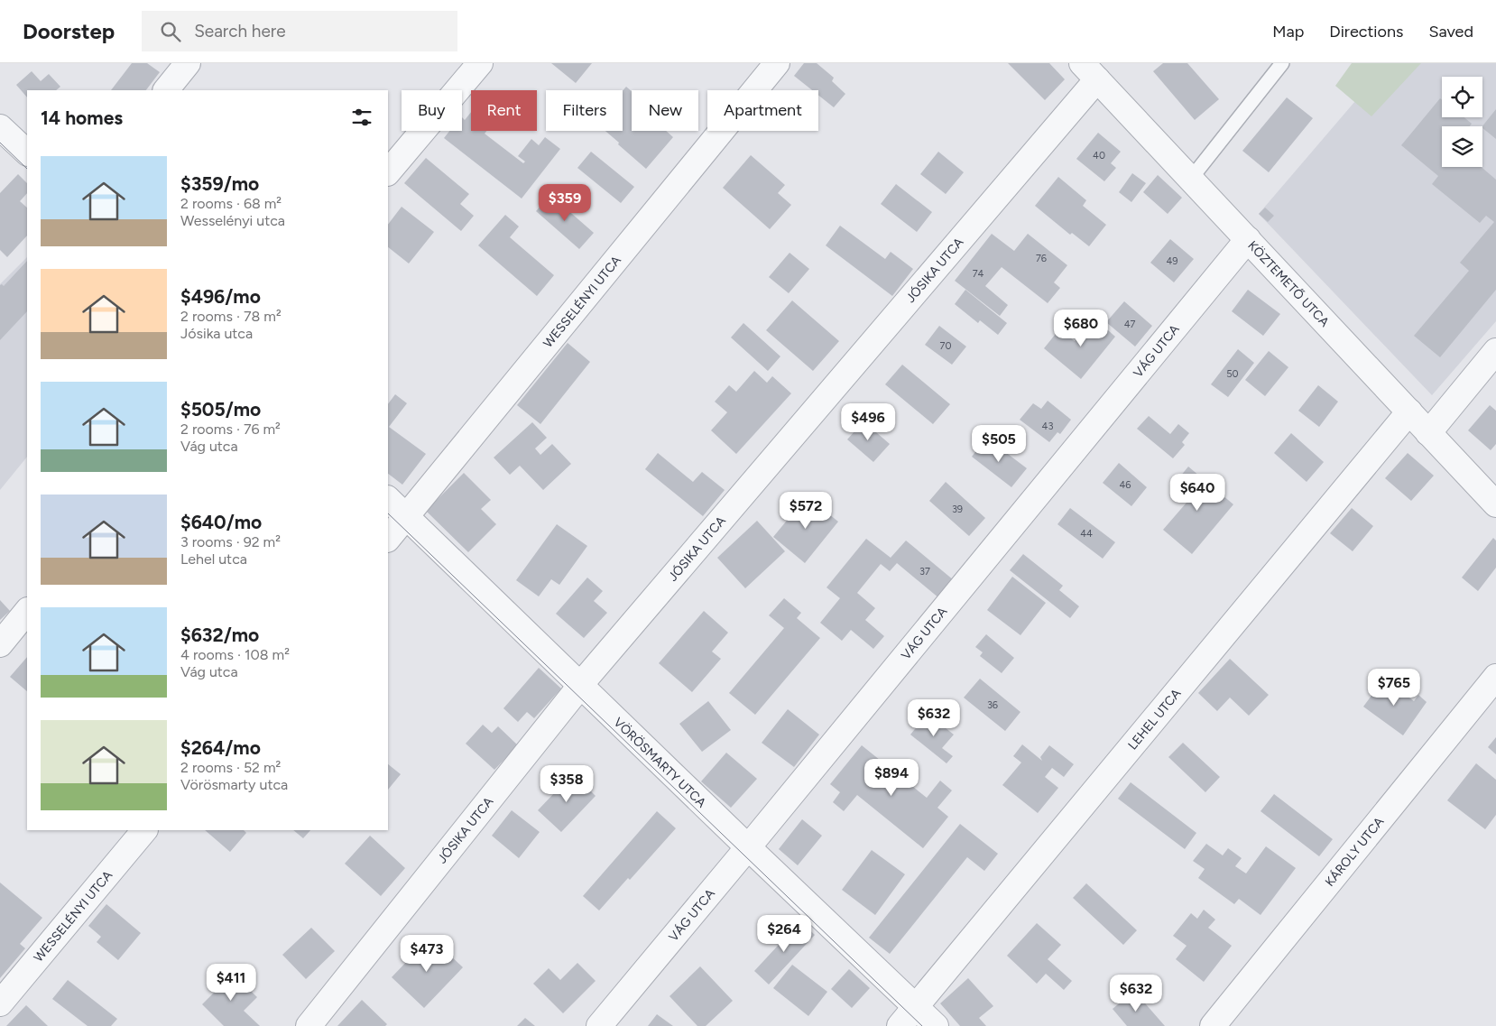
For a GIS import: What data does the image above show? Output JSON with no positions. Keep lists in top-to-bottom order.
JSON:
{
  "streets": {
    "street": [
      "JÓSIKA UTCA",
      "KÖZTEMETŐ UTCA",
      "WESSELÉNYI UTCA",
      "VÁG UTCA",
      "LEHEL UTCA",
      "VÖRÖSMARTY UTCA",
      "KÁROLY UTCA"
    ]
  },
  "crossings": [
    ["JÓSIKA UTCA", "KÖZTEMETŐ UTCA"],
    ["JÓSIKA UTCA", "VÖRÖSMARTY UTCA"],
    ["KÖZTEMETŐ UTCA", "VÁG UTCA"],
    ["KÖZTEMETŐ UTCA", "LEHEL UTCA"],
    ["WESSELÉNYI UTCA", "VÖRÖSMARTY UTCA"],
    ["VÁG UTCA", "VÖRÖSMARTY UTCA"],
    ["LEHEL UTCA", "VÖRÖSMARTY UTCA"]
  ],
  "house_numbers": [
    "40",
    "76",
    "49",
    "74",
    "47",
    "70",
    "50",
    "43",
    "46",
    "39",
    "44",
    "37",
    "36"
  ],
  "page": {
    "header": "Doorstep",
    "search": "Search here",
    "nav": ["Map", "Directions", "Saved"],
    "chip": [
      "Buy",
      "Rent",
      "Filters",
      "New",
      "Apartment"
    ],
    "heading": "14 homes",
    "list": [
      {
        "name": "$359/mo",
        "note": "2 rooms · 68 m² · Wesselényi utca"
      },
      {
        "name": "$496/mo",
        "note": "2 rooms · 78 m² · Jósika utca"
      },
      {
        "name": "$505/mo",
        "note": "2 rooms · 76 m² · Vág utca"
      },
      {
        "name": "$640/mo",
        "note": "3 rooms · 92 m² · Lehel utca"
      },
      {
        "name": "$632/mo",
        "note": "4 rooms · 108 m² · Vág utca"
      },
      {
        "name": "$264/mo",
        "note": "2 rooms · 52 m² · Vörösmarty utca"
      }
    ],
    "price": [
      "$359",
      "$680",
      "$496",
      "$505",
      "$640",
      "$572",
      "$765",
      "$632",
      "$894",
      "$358",
      "$264",
      "$473",
      "$411",
      "$632"
    ]
  }
}
